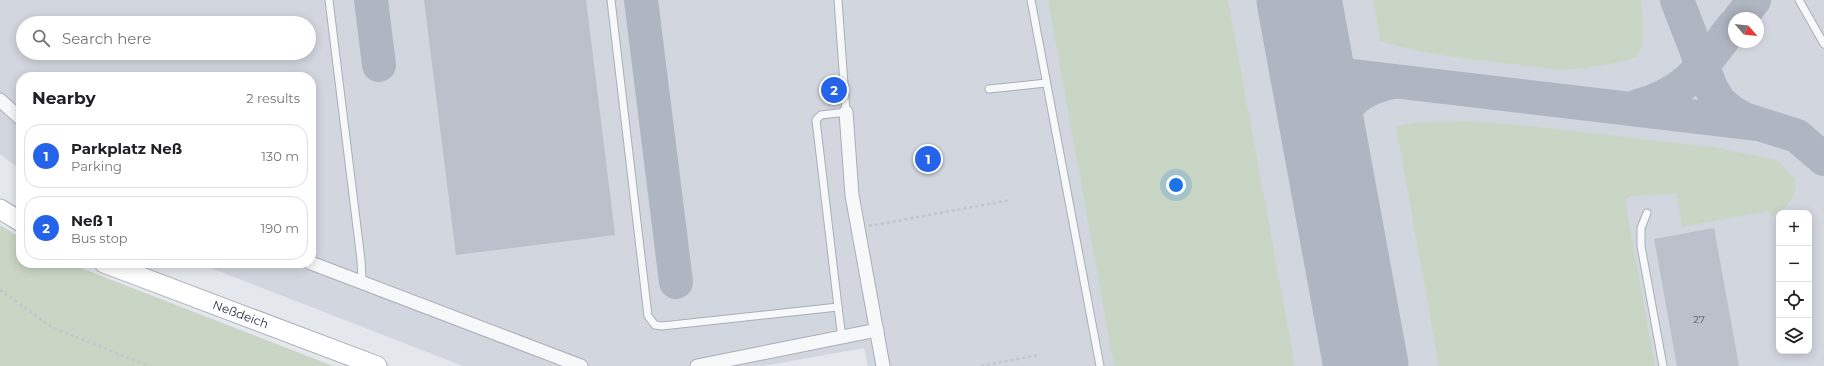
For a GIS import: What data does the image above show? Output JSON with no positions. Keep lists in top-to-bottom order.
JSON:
{
  "streets": {
    "street": ["Neßdeich"]
  },
  "house_numbers": ["27"],
  "north": "bottom right",
  "page": {
    "search": "Search here",
    "heading": ["Nearby", "2 results"],
    "pins": ["2", "1"],
    "list": [
      {
        "mark": "1",
        "name": "Parkplatz Neß",
        "note": "Parking",
        "value": "130 m"
      },
      {
        "mark": "2",
        "name": "Neß 1",
        "note": "Bus stop",
        "value": "190 m"
      }
    ],
    "map_buttons": ["+", "−"]
  }
}
